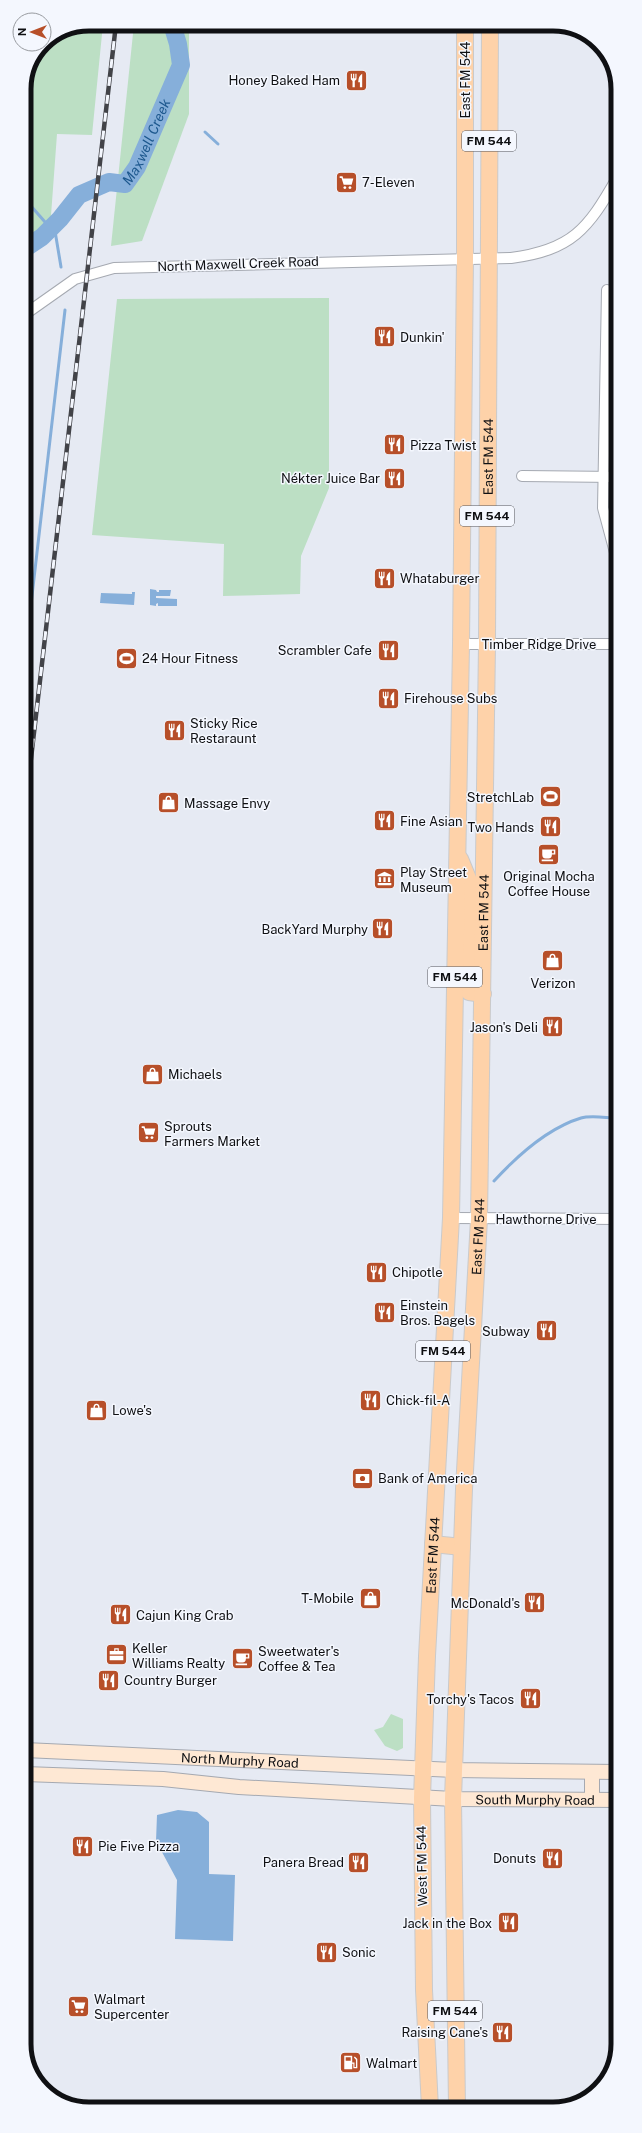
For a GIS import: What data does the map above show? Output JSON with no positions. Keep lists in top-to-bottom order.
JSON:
{
  "streets": {
    "main road": [
      "East FM 544",
      "FM 544",
      "North Murphy Road",
      "South Murphy Road",
      "West FM 544"
    ],
    "street": ["North Maxwell Creek Road", "Timber Ridge Drive", "Hawthorne Drive"]
  },
  "crossings": [
    ["East FM 544", "FM 544"],
    ["East FM 544", "North Maxwell Creek Road"],
    ["East FM 544", "Timber Ridge Drive"],
    ["East FM 544", "Hawthorne Drive"],
    ["East FM 544", "North Murphy Road"],
    ["East FM 544", "South Murphy Road"],
    ["East FM 544", "West FM 544"],
    ["FM 544", "North Murphy Road"],
    ["FM 544", "South Murphy Road"],
    ["North Murphy Road", "South Murphy Road"],
    ["North Murphy Road", "West FM 544"]
  ],
  "water": ["Maxwell Creek"],
  "places": {
    "restaurant": [
      "Honey Baked Ham",
      "Dunkin'",
      "Pizza Twist",
      "Nékter Juice Bar",
      "Whataburger",
      "Scrambler Cafe",
      "Firehouse Subs",
      "Sticky Rice Restaraunt",
      "Fine Asian",
      "Two Hands",
      "BackYard Murphy",
      "Jason's Deli",
      "Chipotle",
      "Einstein Bros. Bagels",
      "Subway",
      "Chick-fil-A",
      "McDonald's",
      "Cajun King Crab",
      "Country Burger",
      "Torchy's Tacos",
      "Pie Five Pizza",
      "Donuts",
      "Panera Bread",
      "Jack in the Box",
      "Sonic",
      "Raising Cane's"
    ],
    "supermarket": ["7-Eleven", "Sprouts Farmers Market", "Walmart Supercenter"],
    "sports": ["24 Hour Fitness", "StretchLab"],
    "shop": [
      "Massage Envy",
      "Verizon",
      "Michaels",
      "Lowe's",
      "T-Mobile"
    ],
    "cafe": ["Original Mocha Coffee House", "Sweetwater's Coffee & Tea"],
    "museum": ["Play Street Museum"],
    "bank": ["Bank of America"],
    "office": ["Keller Williams Realty"],
    "fuel station": ["Walmart"]
  },
  "north": "left"
}
